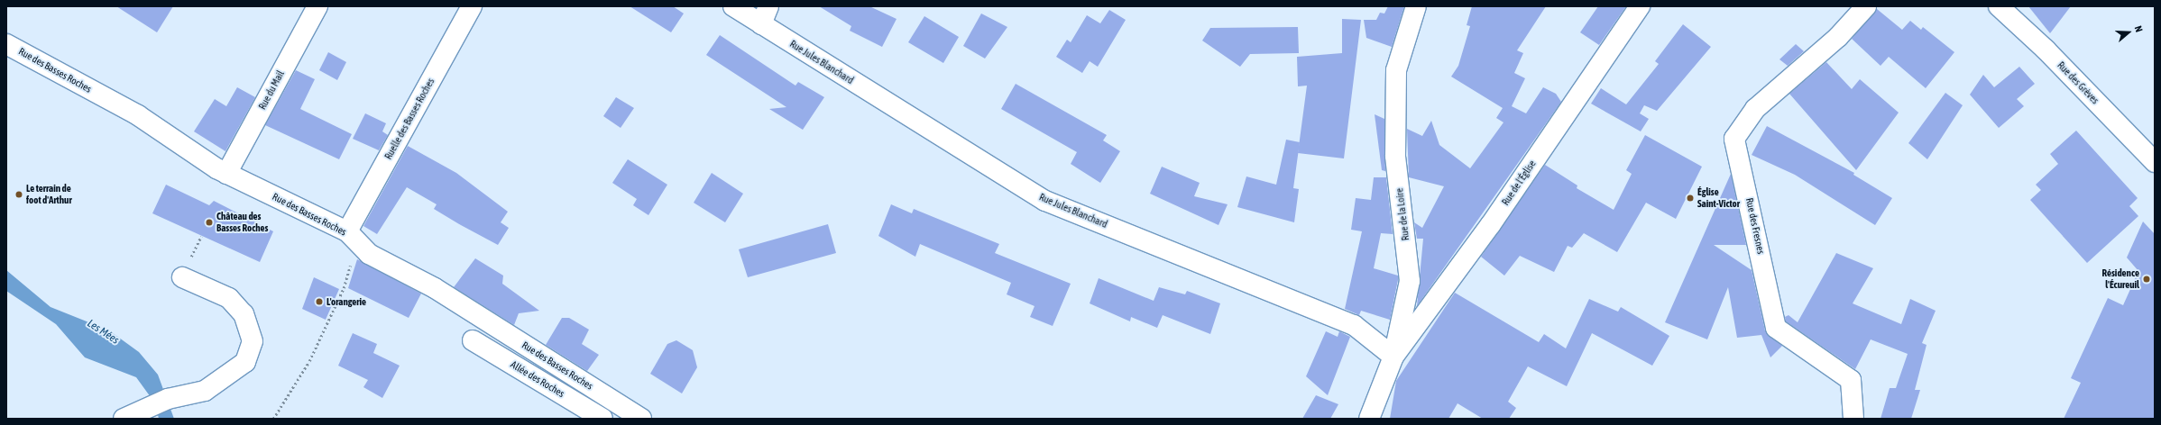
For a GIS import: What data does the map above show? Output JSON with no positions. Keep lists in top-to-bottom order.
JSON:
{
  "streets": {
    "street": [
      "Rue Jules Blanchard",
      "Rue des Basses Roches",
      "Rue des Grèves",
      "Rue du Mail",
      "Ruelle des Basses Roches",
      "Rue de l'Église",
      "Rue de la Loire",
      "Rue des Fresnes",
      "Allée des Roches"
    ]
  },
  "crossings": [
    ["Rue Jules Blanchard", "Rue de l'Église"],
    ["Rue Jules Blanchard", "Rue de la Loire"],
    ["Rue des Basses Roches", "Rue du Mail"],
    ["Rue des Basses Roches", "Ruelle des Basses Roches"],
    ["Rue de l'Église", "Rue de la Loire"]
  ],
  "water": ["Les Mées"],
  "places": [
    "Le terrain de foot d'Arthur",
    "Église Saint-Victor",
    "Château des Basses Roches",
    "Résidence l'Écureuil",
    "L'orangerie"
  ],
  "north": "right"
}
